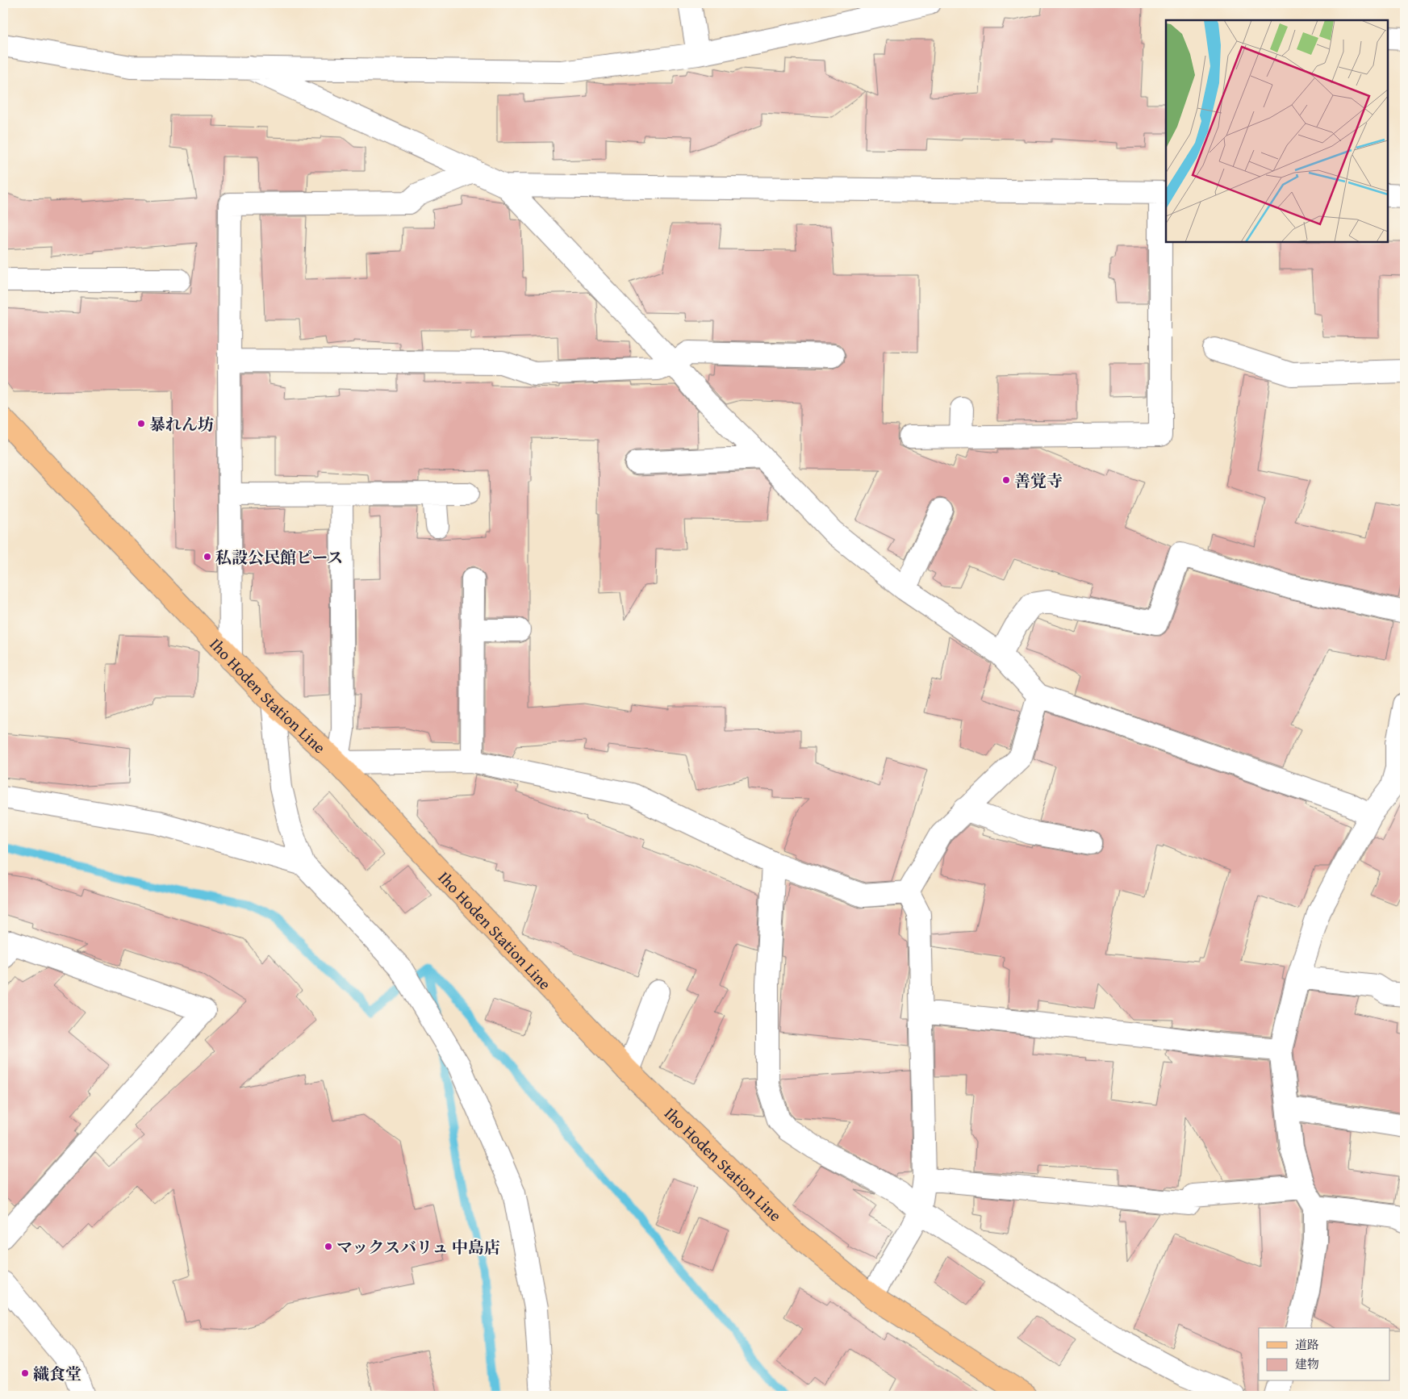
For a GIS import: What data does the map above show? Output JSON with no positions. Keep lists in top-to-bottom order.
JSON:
{
  "streets": {
    "main road": ["Iho Hoden Station Line"]
  },
  "places": [
    "暴れん坊",
    "善覚寺",
    "私設公民館ピース",
    "マックスバリュ 中島店",
    "織食堂"
  ],
  "legend": ["道路", "建物"]
}
